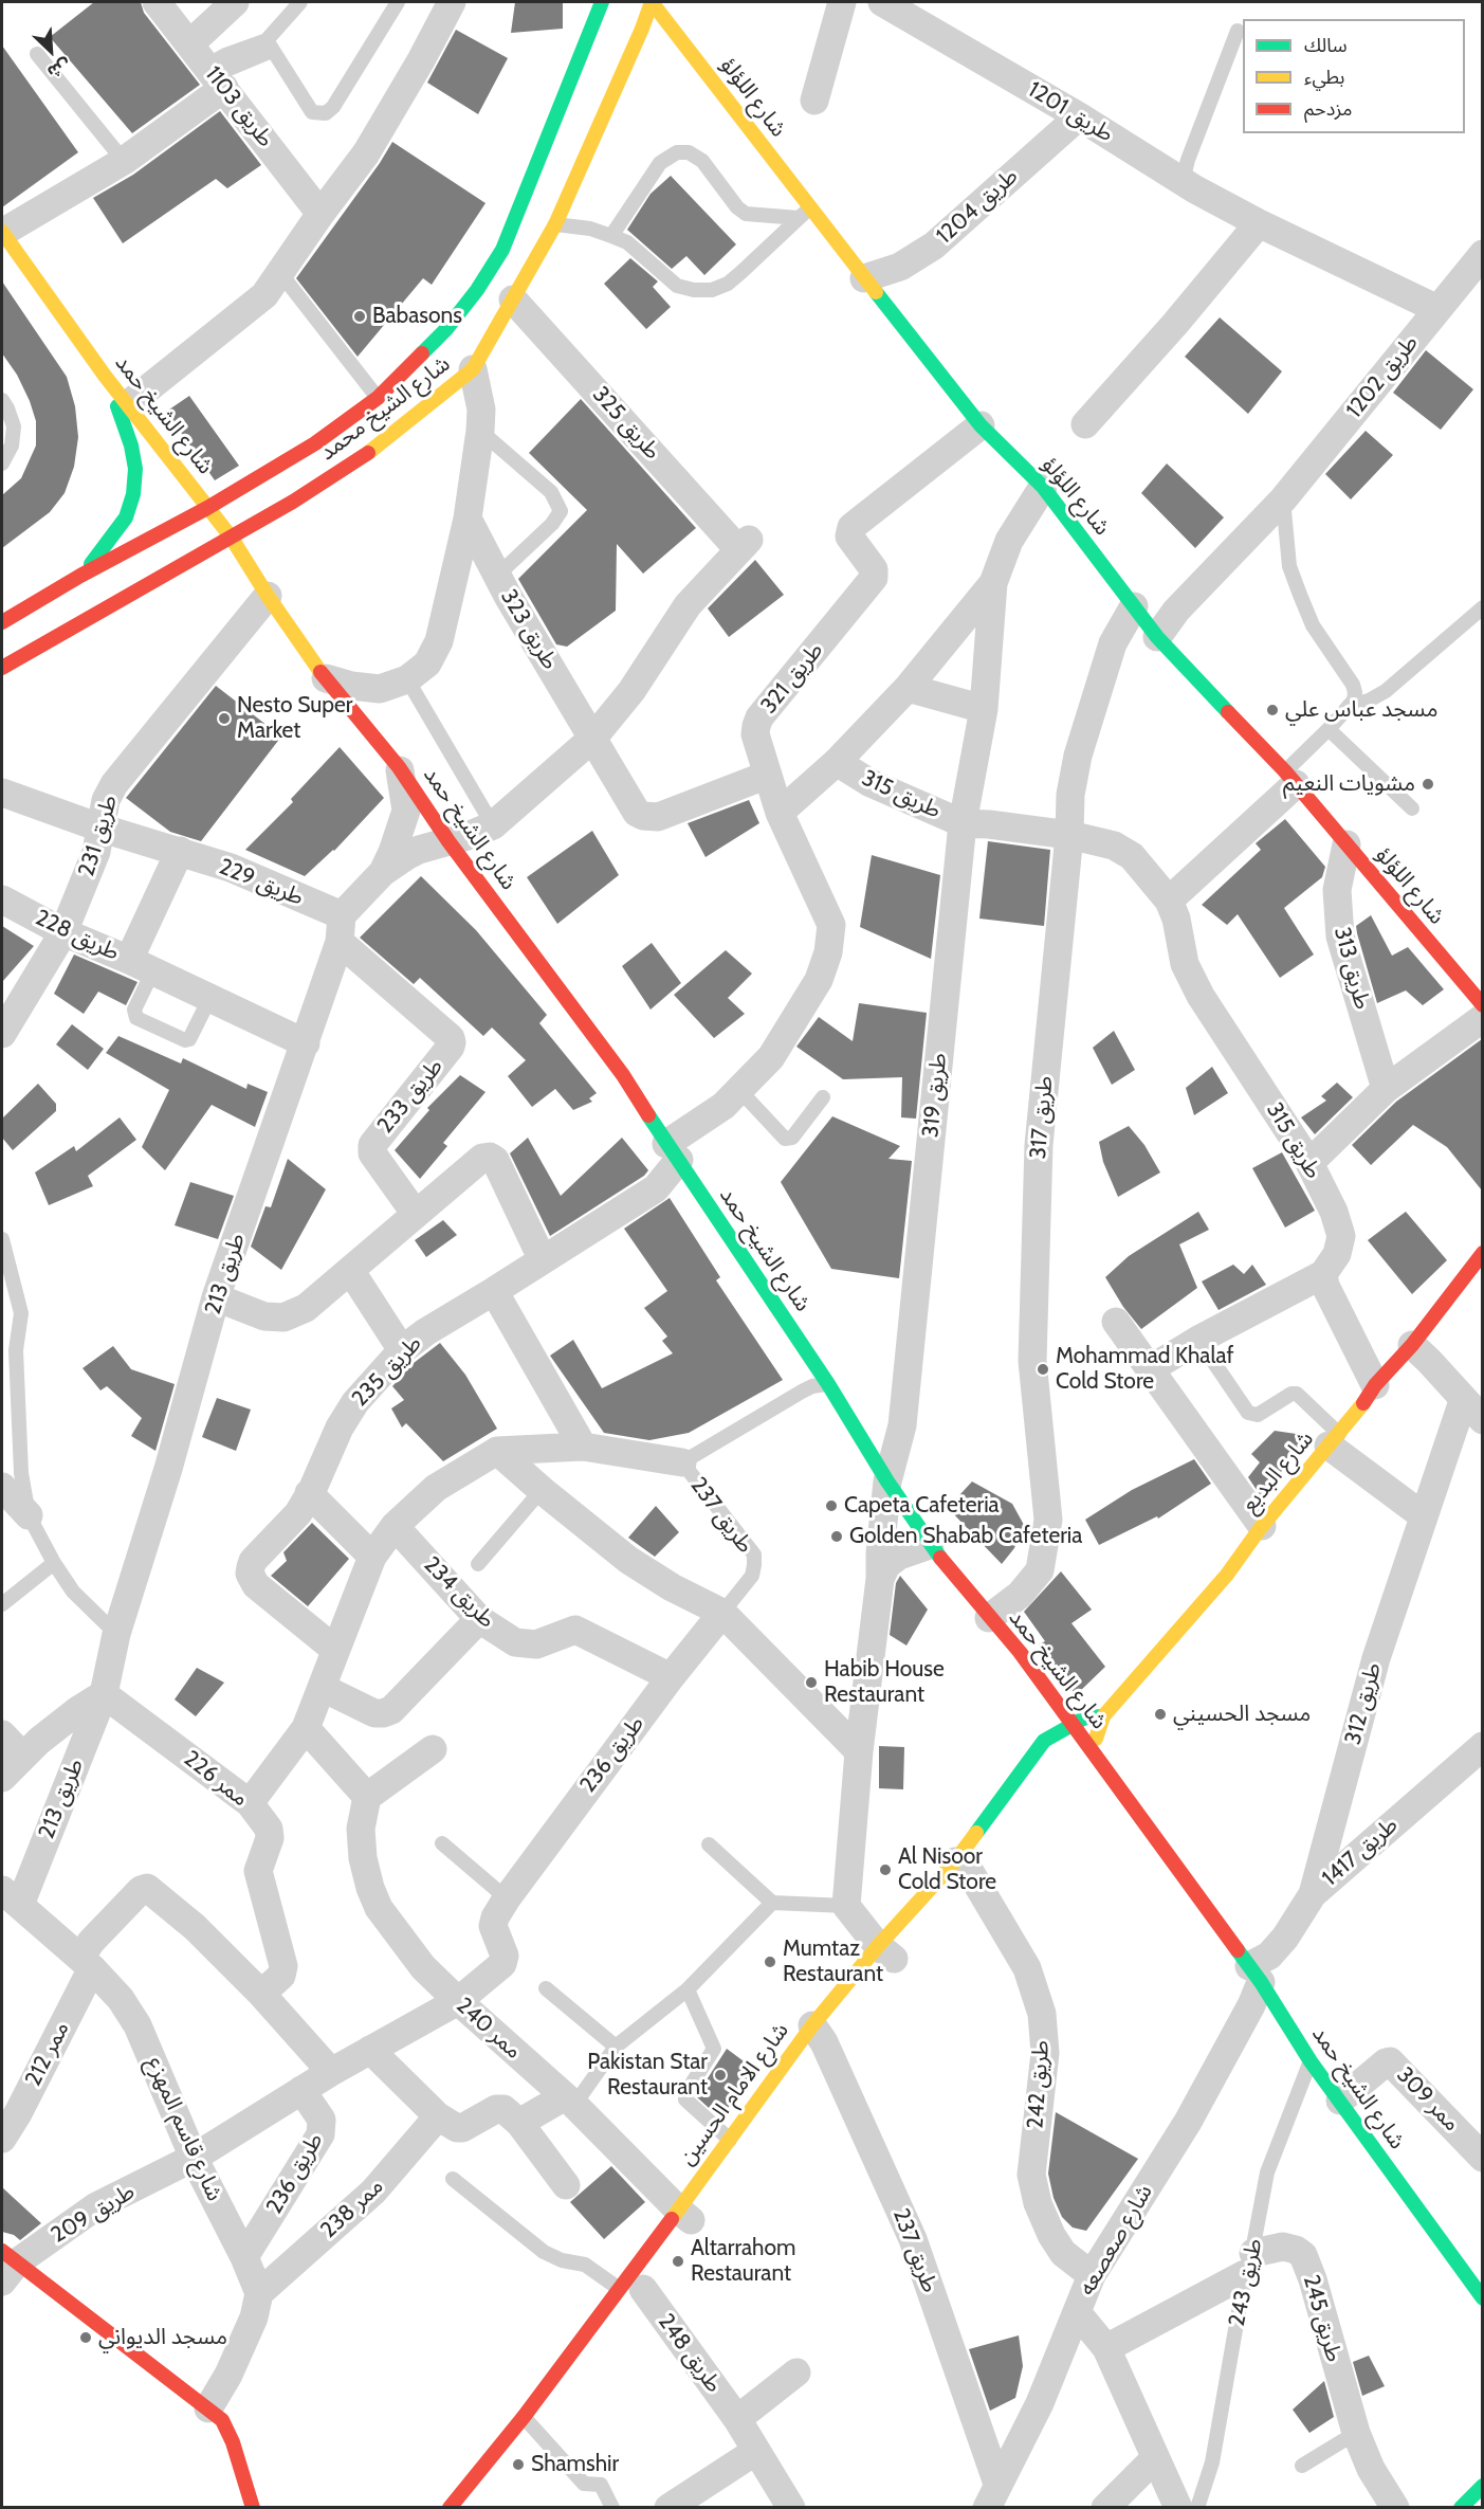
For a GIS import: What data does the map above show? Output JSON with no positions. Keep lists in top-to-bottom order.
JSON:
{
  "streets": {
    "street": [
      "شارع اللؤلؤ",
      "طريق 1103",
      "طريق 1201",
      "طريق 1204",
      "طريق 1202",
      "شارع الشيخ محمد",
      "شارع الشيخ حمد",
      "طريق 325",
      "طريق 323",
      "طريق 321",
      "طريق 315",
      "طريق 231",
      "طريق 229",
      "طريق 228",
      "طريق 313",
      "طريق 319",
      "طريق 233",
      "طريق 317",
      "طريق 213",
      "طريق 235",
      "شارع البديع",
      "طريق 237",
      "طريق 234",
      "طريق 312",
      "طريق 236",
      "ممر 226",
      "طريق 1417",
      "ممر 240",
      "ممر 212",
      "طريق 242",
      "شارع الامام الحسين",
      "ممر 309",
      "شارع قاسم المهزع",
      "ممر 238",
      "طريق 209",
      "شارع صعصعه",
      "طريق 245",
      "طريق 248"
    ],
    "lane": ["طريق 243"]
  },
  "crossings": [
    ["شارع اللؤلؤ", "طريق 1204"],
    ["شارع اللؤلؤ", "طريق 1202"],
    ["شارع اللؤلؤ", "شارع الشيخ محمد"],
    ["شارع اللؤلؤ", "طريق 321"],
    ["شارع اللؤلؤ", "طريق 313"],
    ["شارع اللؤلؤ", "طريق 319"],
    ["شارع اللؤلؤ", "طريق 317"],
    ["طريق 1201", "طريق 1204"],
    ["طريق 1201", "طريق 1202"],
    ["شارع الشيخ محمد", "شارع الشيخ حمد"],
    ["شارع الشيخ محمد", "طريق 325"],
    ["شارع الشيخ حمد", "طريق 321"],
    ["شارع الشيخ حمد", "طريق 231"],
    ["شارع الشيخ حمد", "طريق 319"],
    ["شارع الشيخ حمد", "طريق 317"],
    ["شارع الشيخ حمد", "طريق 213"],
    ["شارع الشيخ حمد", "طريق 235"],
    ["شارع الشيخ حمد", "شارع البديع"],
    ["شارع الشيخ حمد", "طريق 237"],
    ["شارع الشيخ حمد", "طريق 1417"],
    ["شارع الشيخ حمد", "شارع الامام الحسين"],
    ["شارع الشيخ حمد", "ممر 309"],
    ["شارع الشيخ حمد", "شارع صعصعه"],
    ["شارع الشيخ حمد", "طريق 243"],
    ["طريق 325", "طريق 323"],
    ["طريق 323", "طريق 321"],
    ["طريق 321", "طريق 319"],
    ["طريق 321", "طريق 235"],
    ["طريق 315", "طريق 319"],
    ["طريق 315", "طريق 317"],
    ["طريق 231", "طريق 229"],
    ["طريق 231", "طريق 228"],
    ["طريق 229", "طريق 233"],
    ["طريق 229", "طريق 213"],
    ["طريق 228", "طريق 213"],
    ["طريق 233", "طريق 213"],
    ["طريق 213", "ممر 226"],
    ["طريق 213", "شارع قاسم المهزع"],
    ["طريق 237", "طريق 236"],
    ["طريق 237", "شارع الامام الحسين"],
    ["طريق 237", "شارع صعصعه"],
    ["طريق 234", "طريق 236"],
    ["طريق 312", "طريق 1417"],
    ["طريق 236", "ممر 240"],
    ["طريق 236", "شارع قاسم المهزع"],
    ["طريق 236", "طريق 209"],
    ["طريق 1417", "شارع صعصعه"],
    ["ممر 240", "شارع الامام الحسين"],
    ["ممر 212", "شارع قاسم المهزع"],
    ["طريق 242", "شارع الامام الحسين"],
    ["طريق 242", "شارع صعصعه"],
    ["شارع الامام الحسين", "طريق 248"],
    ["شارع قاسم المهزع", "ممر 238"],
    ["شارع قاسم المهزع", "طريق 209"],
    ["طريق 243", "طريق 245"]
  ],
  "places": [
    "Babasons",
    "مسجد عباس علي",
    "Nesto Super Market",
    "مشويات النعيم",
    "Mohammad Khalaf Cold Store",
    "Capeta Cafeteria",
    "Golden Shabab Cafeteria",
    "Habib House Restaurant",
    "مسجد الحسيني",
    "Al Nisoor Cold Store",
    "Mumtaz Restaurant",
    "Pakistan Star Restaurant",
    "Altarrahom Restaurant",
    "مسجد الديواني",
    "Shamshir"
  ],
  "legend": ["سالك", "بطيء", "مزدحم"],
  "north": "bottom right"
}
